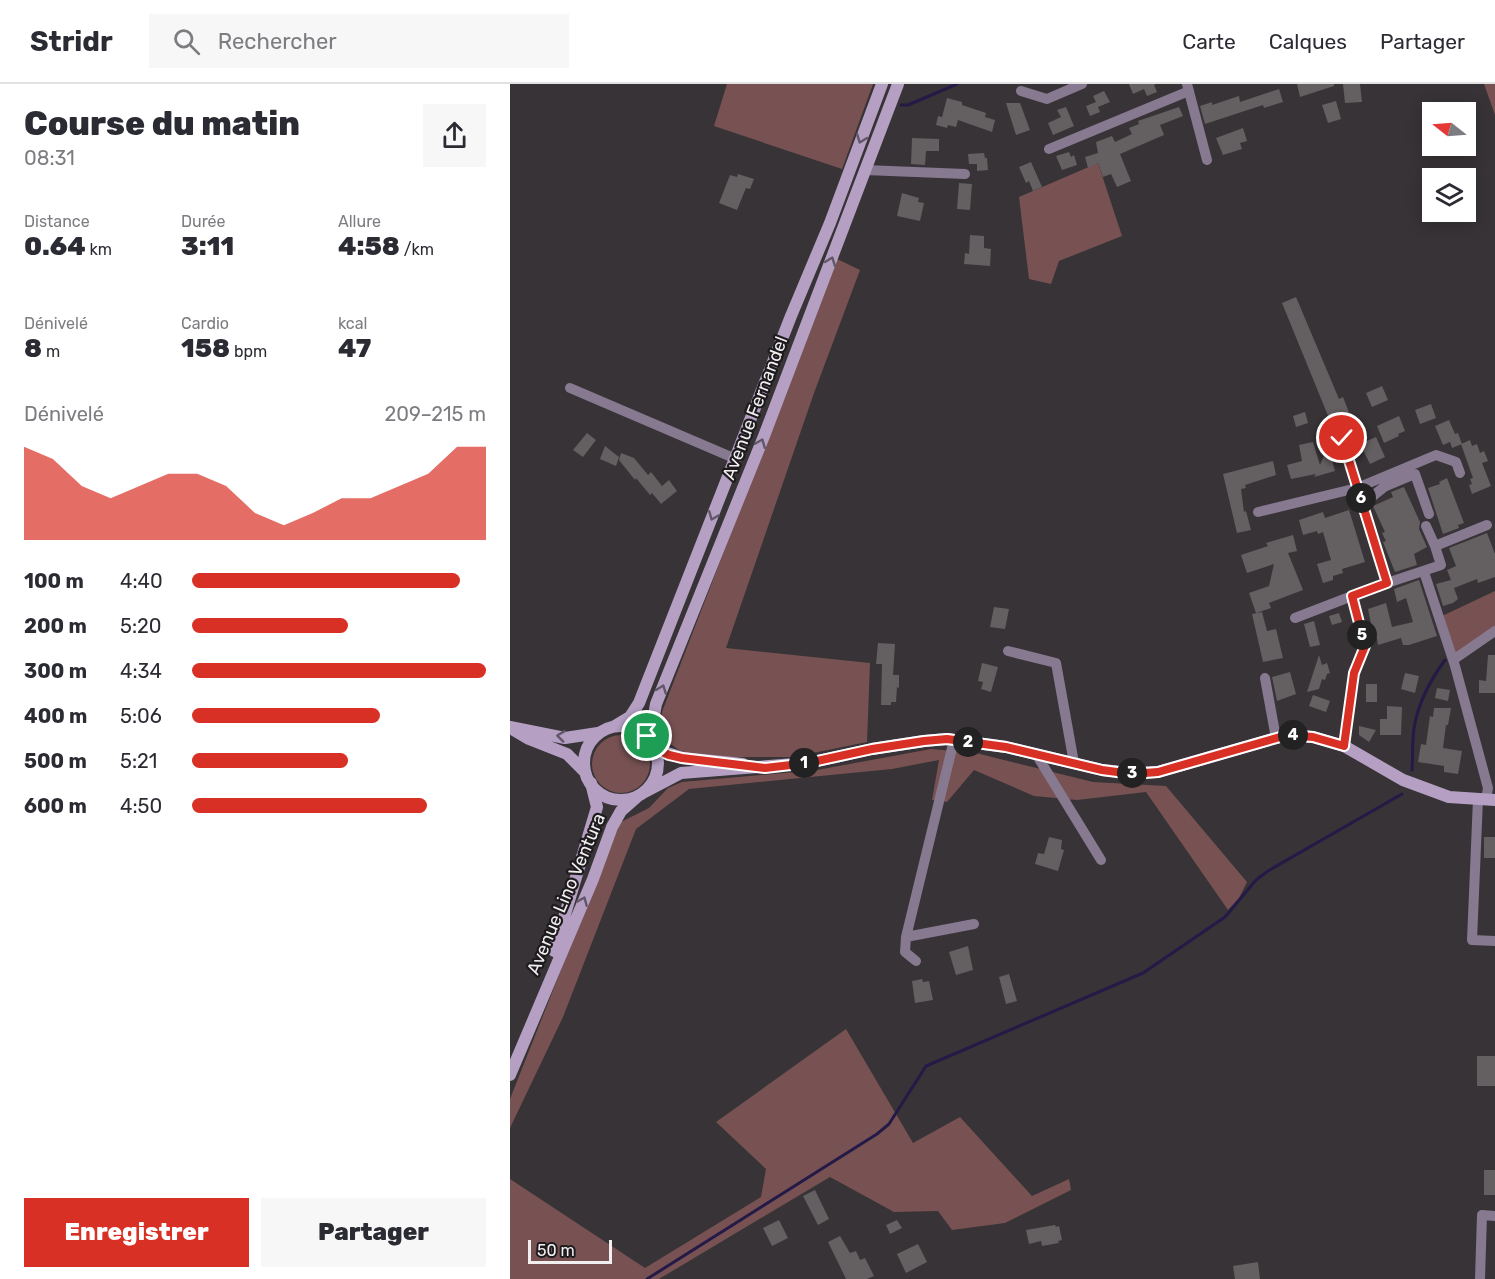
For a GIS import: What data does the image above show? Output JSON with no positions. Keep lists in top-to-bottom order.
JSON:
{
  "streets": {
    "main road": ["Avenue Fernandel", "Avenue Lino Ventura"]
  },
  "crossings": [
    ["Avenue Fernandel", "Avenue Lino Ventura"]
  ],
  "scale_bar": "50 m",
  "north": "left",
  "page": {
    "header": "Stridr",
    "search": "Rechercher",
    "nav": ["Carte", "Calques", "Partager"],
    "heading": ["Course du matin", "08:31"],
    "stats": [
      ["Distance", "0.64 km"],
      ["Durée", "3:11"],
      ["Allure", "4:58 /km"],
      ["Dénivelé", "8 m"],
      ["Cardio", "158 bpm"],
      ["kcal", "47"]
    ],
    "chart": ["Dénivelé", "209–215 m"],
    "pins": [
      "6",
      "5",
      "4",
      "2",
      "1",
      "3"
    ],
    "list": [
      {
        "name": "100 m",
        "note": "4:40"
      },
      {
        "name": "200 m",
        "note": "5:20"
      },
      {
        "name": "300 m",
        "note": "4:34"
      },
      {
        "name": "400 m",
        "note": "5:06"
      },
      {
        "name": "500 m",
        "note": "5:21"
      },
      {
        "name": "600 m",
        "note": "4:50"
      }
    ],
    "buttons": ["Enregistrer", "Partager"],
    "scale": "50 m"
  }
}
